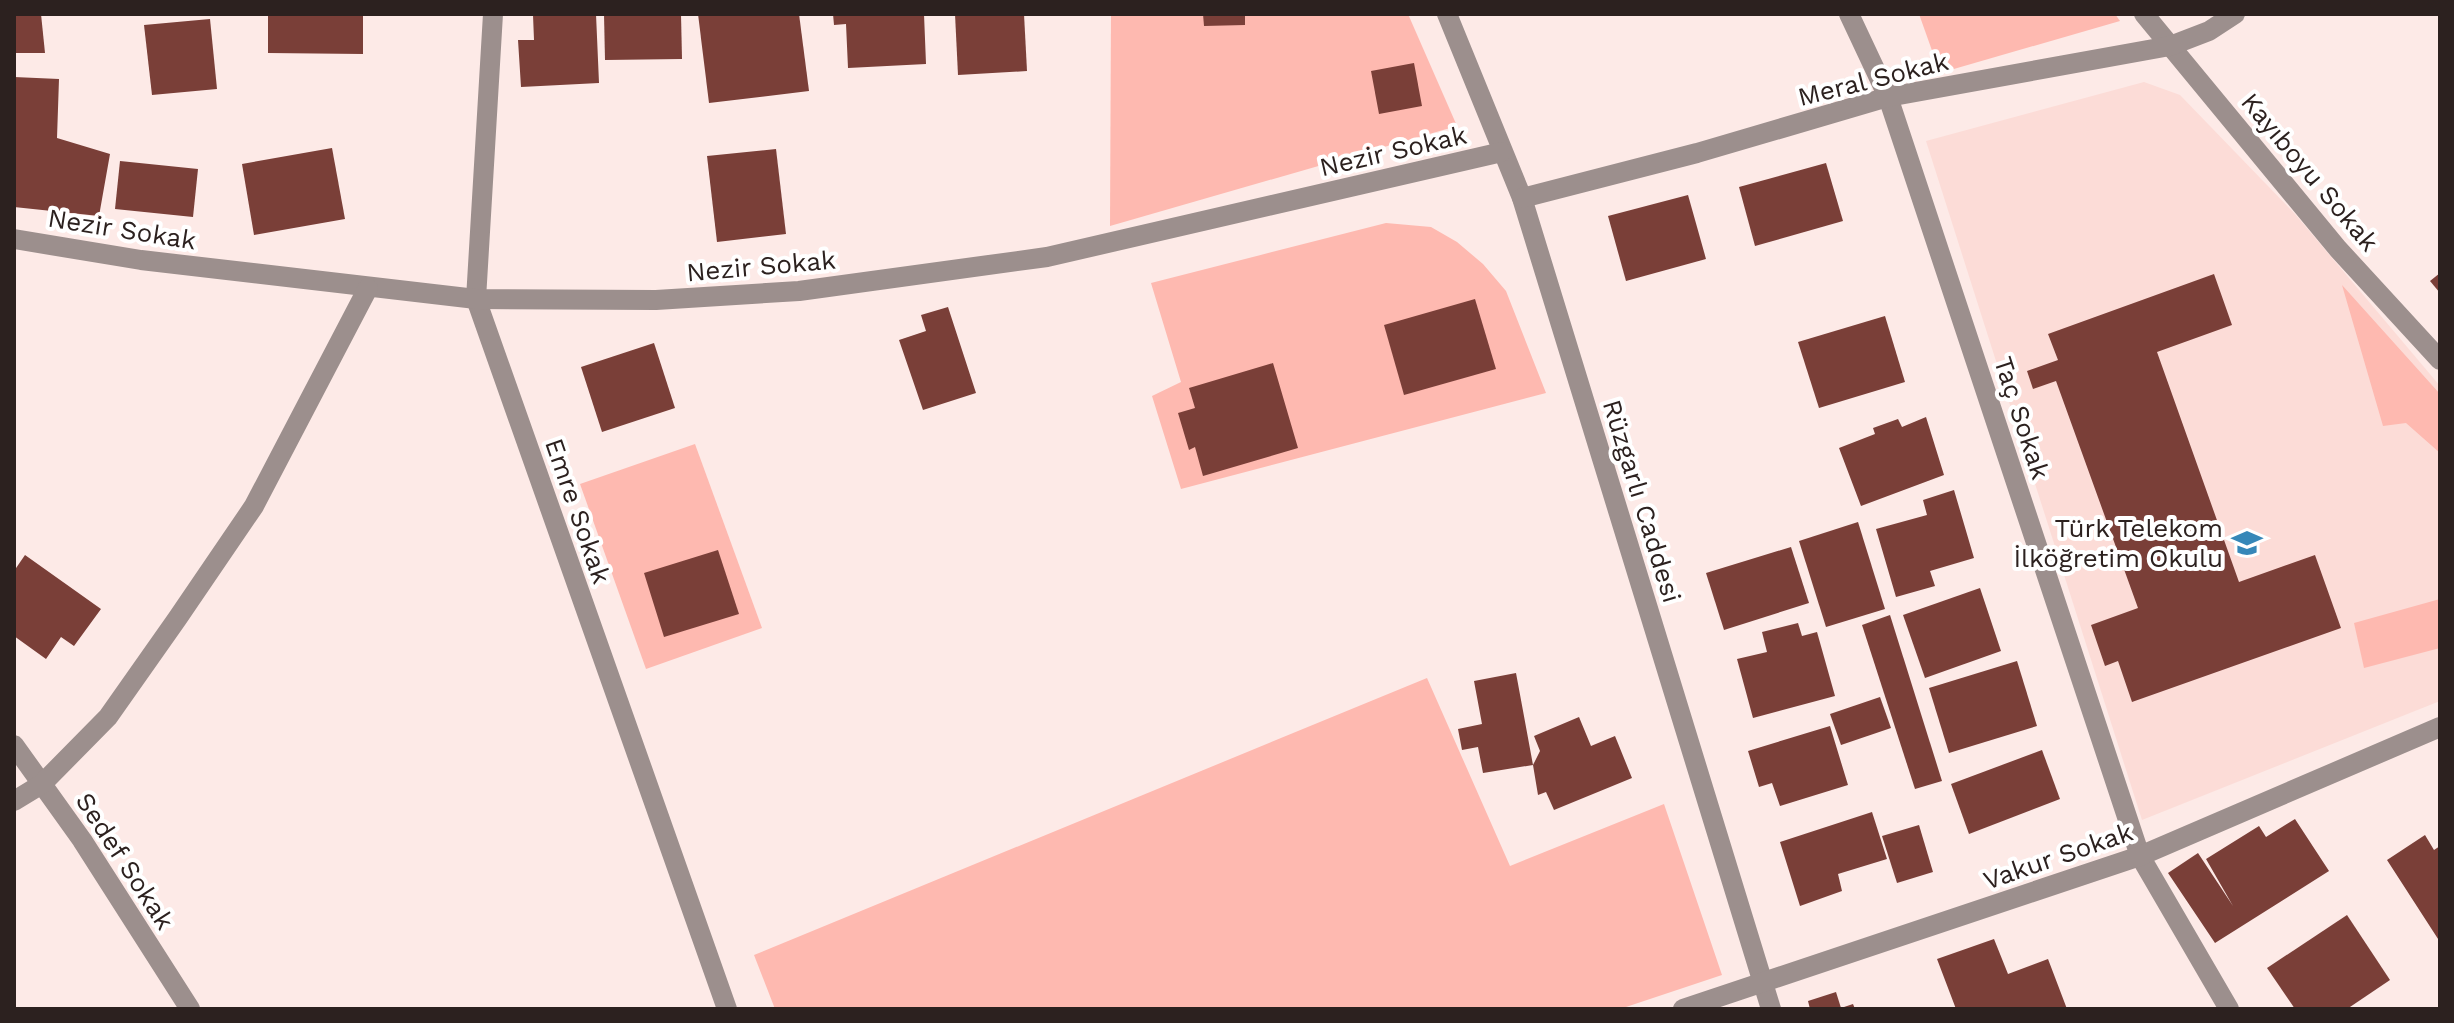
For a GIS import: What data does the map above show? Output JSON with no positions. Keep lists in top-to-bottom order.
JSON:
{
  "streets": {
    "street": [
      "Meral Sokak",
      "Nezir Sokak",
      "Kayıboyu Sokak",
      "Taç Sokak",
      "Rüzgarlı Caddesi",
      "Emre Sokak",
      "Vakur Sokak",
      "Sedef Sokak"
    ]
  },
  "crossings": [
    ["Meral Sokak", "Kayıboyu Sokak"],
    ["Meral Sokak", "Taç Sokak"],
    ["Meral Sokak", "Rüzgarlı Caddesi"],
    ["Nezir Sokak", "Rüzgarlı Caddesi"],
    ["Nezir Sokak", "Emre Sokak"],
    ["Taç Sokak", "Vakur Sokak"],
    ["Rüzgarlı Caddesi", "Vakur Sokak"]
  ],
  "places": {
    "school or university": ["Türk Telekom İlköğretim Okulu"]
  }
}
